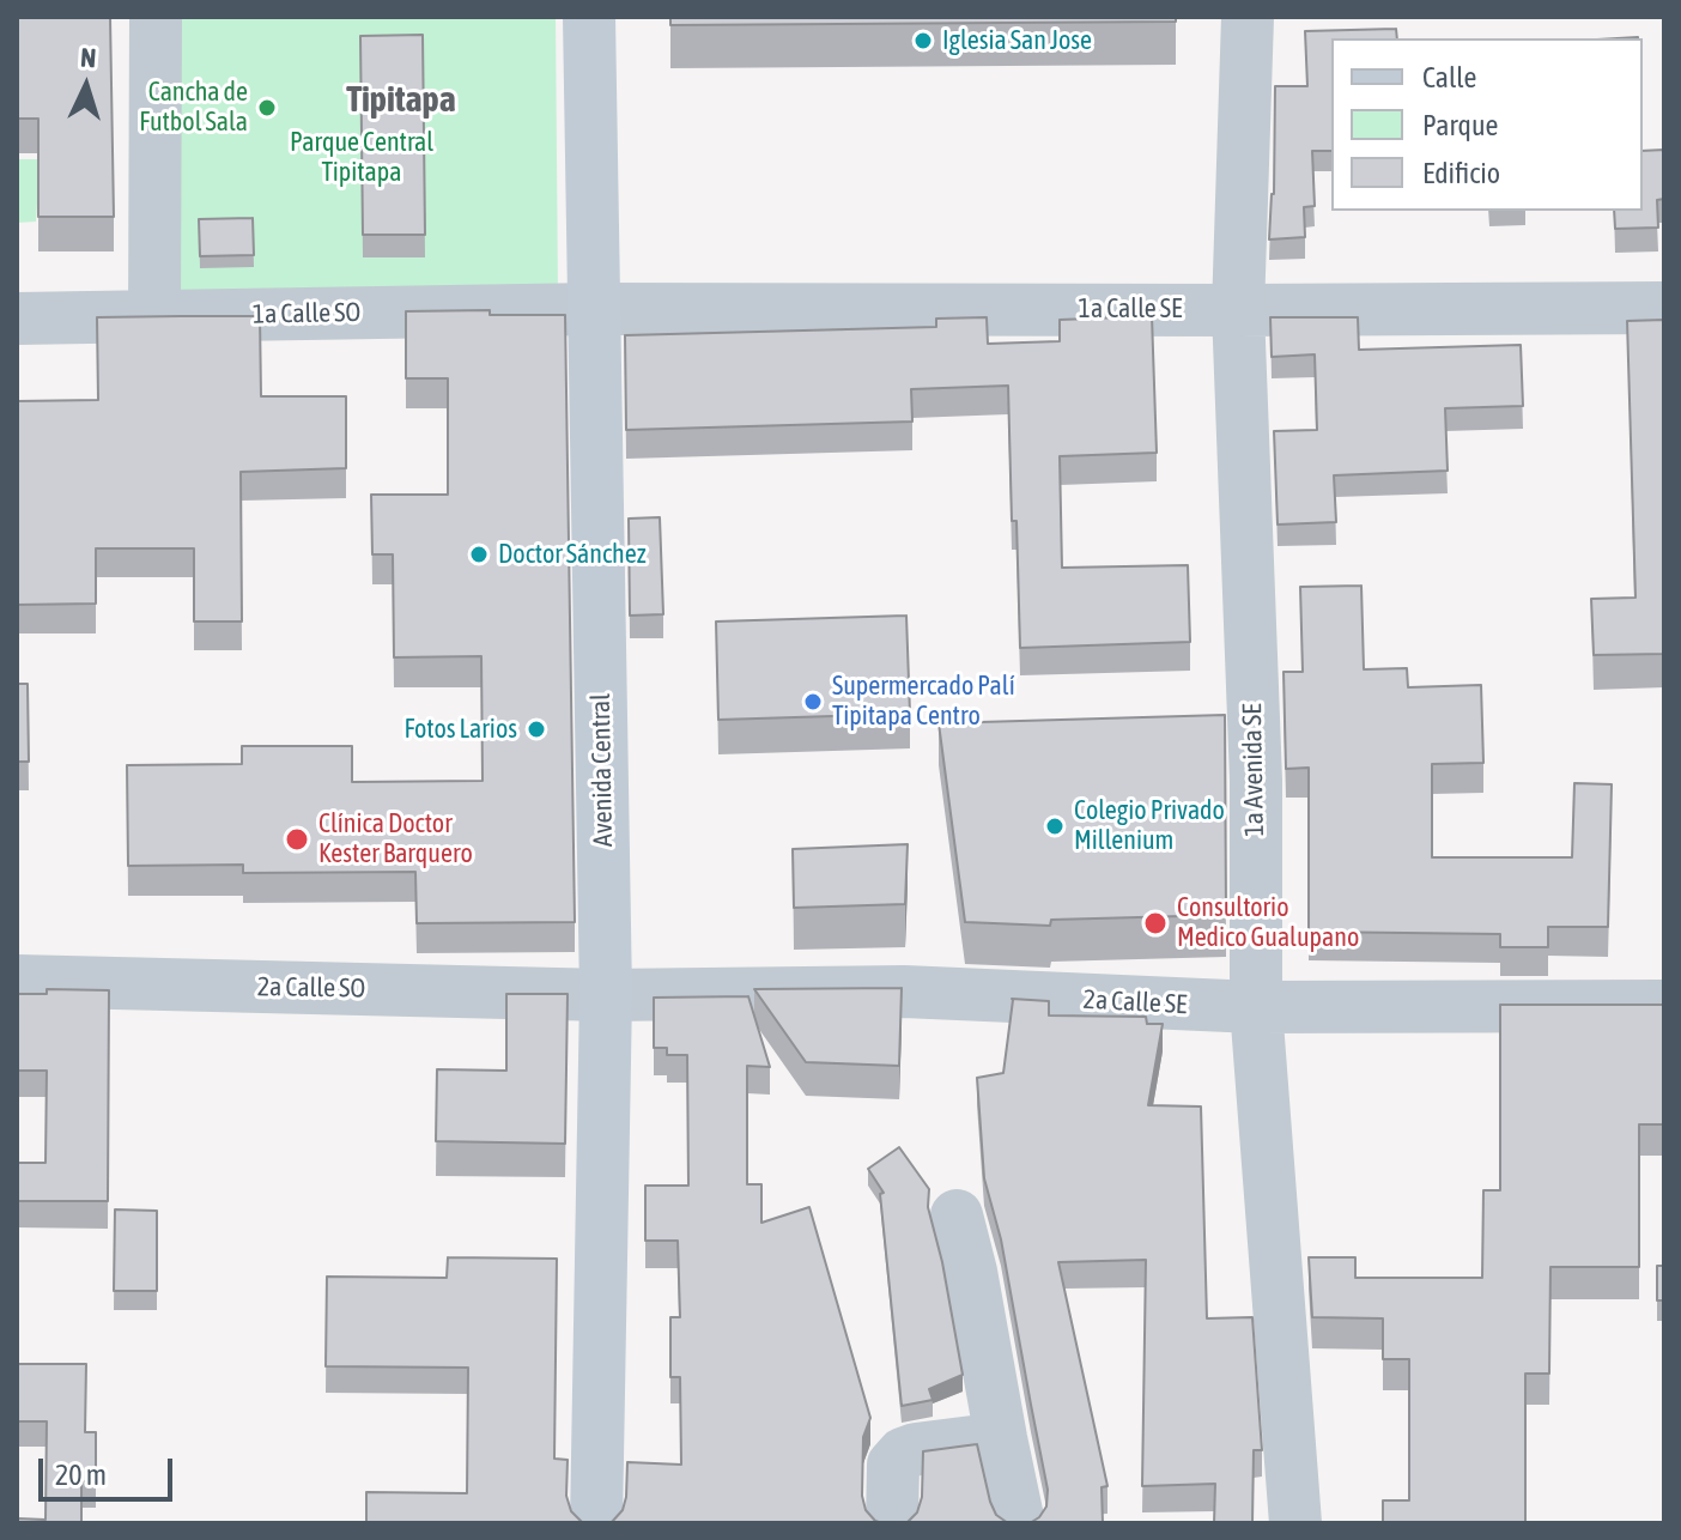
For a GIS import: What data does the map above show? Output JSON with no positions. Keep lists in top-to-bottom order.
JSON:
{
  "streets": {
    "main road": ["Avenida Central"],
    "street": [
      "1a Calle SE",
      "1a Calle SO",
      "1a Avenida SE",
      "2a Calle SO",
      "2a Calle SE"
    ]
  },
  "crossings": [
    ["1a Calle SE", "1a Calle SO"],
    ["1a Calle SE", "Avenida Central"],
    ["1a Calle SE", "1a Avenida SE"],
    ["1a Calle SO", "Avenida Central"],
    ["Avenida Central", "2a Calle SO"],
    ["Avenida Central", "2a Calle SE"],
    ["1a Avenida SE", "2a Calle SE"],
    ["2a Calle SO", "2a Calle SE"]
  ],
  "districts": ["Tipitapa"],
  "parks": ["Parque Central Tipitapa"],
  "places": [
    "Iglesia San Jose",
    "Cancha de Futbol Sala",
    "Doctor Sánchez",
    "Supermercado Palí Tipitapa Centro",
    "Fotos Larios",
    "Colegio Privado Millenium",
    "Clínica Doctor Kester Barquero",
    "Consultorio Medico Gualupano"
  ],
  "legend": ["Calle", "Parque", "Edificio"],
  "scale_bar": "20 m",
  "north": "top"
}
